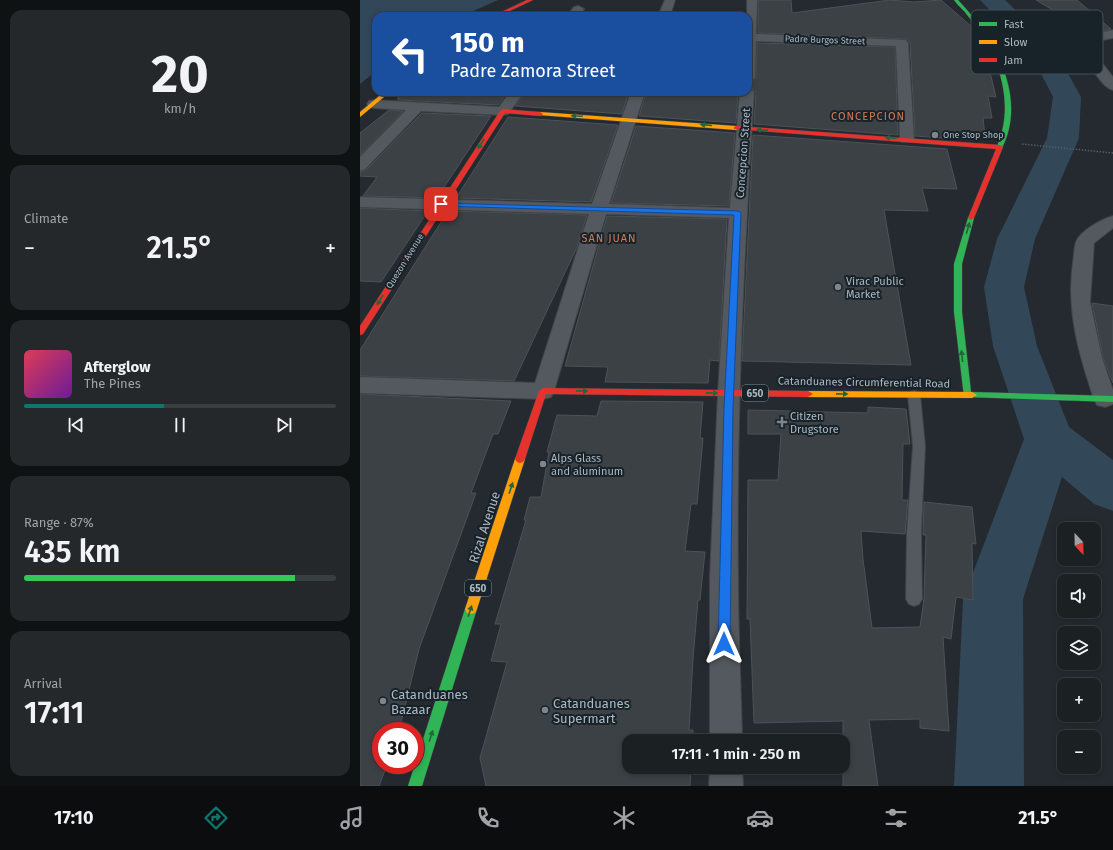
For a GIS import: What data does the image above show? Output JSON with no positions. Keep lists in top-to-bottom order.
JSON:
{
  "streets": {
    "main road": [
      "Quezon Avenue",
      "Catanduanes Circumferential Road",
      "650",
      "Rizal Avenue"
    ],
    "street": ["Padre Burgos Street", "Concepcion Street"]
  },
  "crossings": [
    ["Concepcion Street", "Catanduanes Circumferential Road"],
    ["Catanduanes Circumferential Road", "Rizal Avenue"]
  ],
  "one_way": ["Quezon Avenue", "Catanduanes Circumferential Road", "Rizal Avenue"],
  "districts": ["CONCEPCION", "SAN JUAN"],
  "places": {
    "other": [
      "One Stop Shop",
      "Virac Public Market",
      "Alps Glass and aluminum",
      "Catanduanes Bazaar",
      "Catanduanes Supermart"
    ],
    "health": ["Citizen Drugstore"]
  },
  "legend": ["Fast", "Slow", "Jam"],
  "north": "bottom",
  "page": {
    "tile": [
      ["20", "km/h"],
      "Climate",
      ["Range · 87%", "435 km"],
      ["Arrival", "17:11"]
    ],
    "turn": ["150 m", "Padre Zamora Street"],
    "heat": ["−", "21.5°", "+"],
    "song": ["Afterglow", "The Pines"],
    "map_buttons": ["+", "−"],
    "limit": "30",
    "trip": "17:11 · 1 min · 250 m",
    "tabs": ["17:10", "21.5°"]
  }
}
